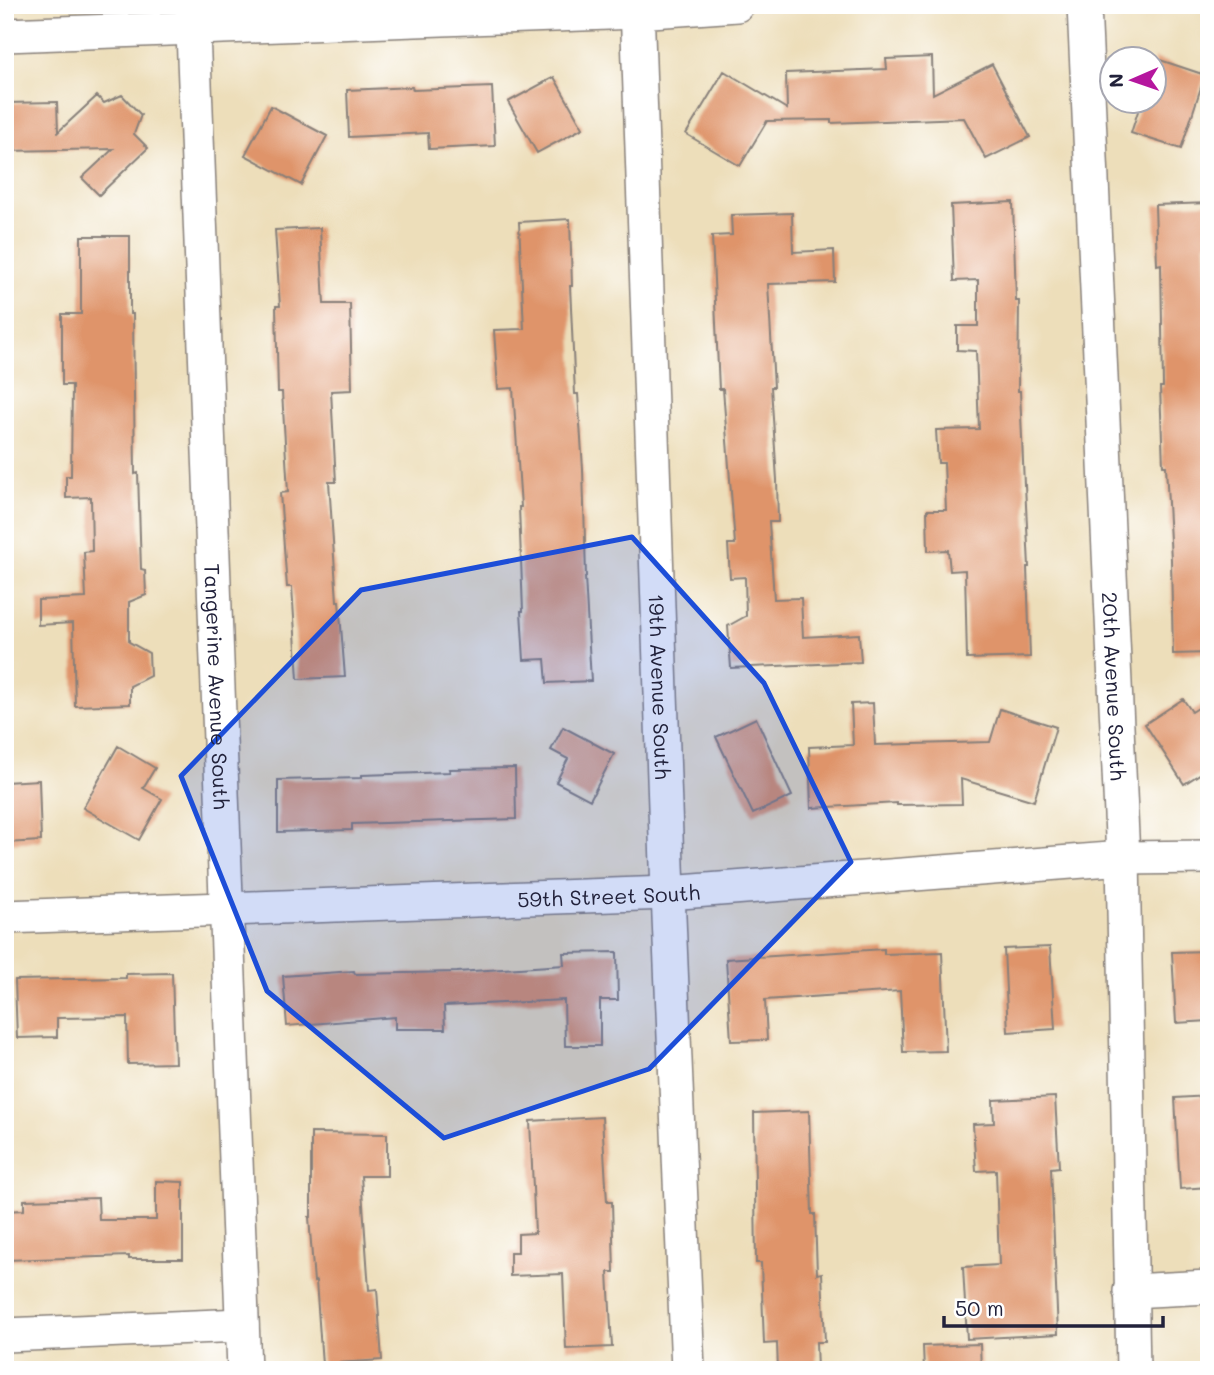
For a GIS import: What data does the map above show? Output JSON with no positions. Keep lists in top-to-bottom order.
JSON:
{
  "streets": {
    "street": [
      "20th Avenue South",
      "Tangerine Avenue South",
      "19th Avenue South",
      "59th Street South"
    ]
  },
  "crossings": [
    ["20th Avenue South", "59th Street South"],
    ["Tangerine Avenue South", "59th Street South"],
    ["19th Avenue South", "59th Street South"]
  ],
  "scale_bar": "50 m",
  "north": "left"
}
